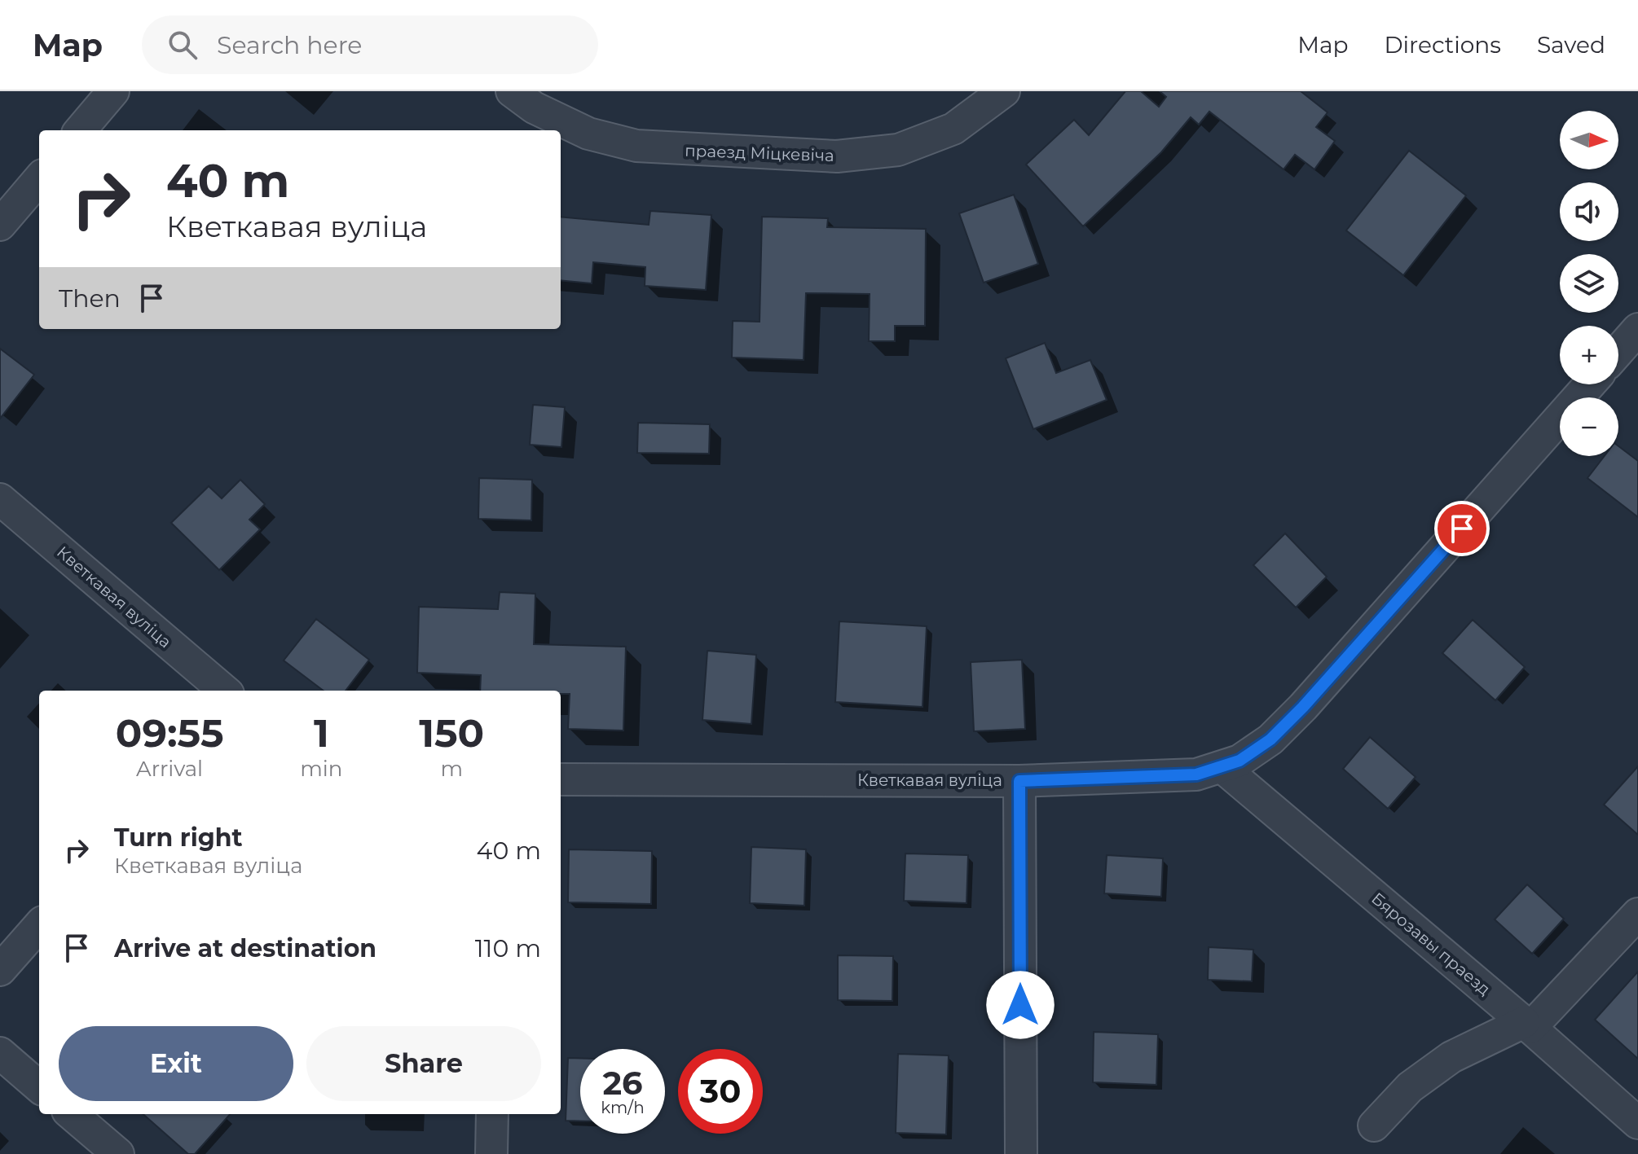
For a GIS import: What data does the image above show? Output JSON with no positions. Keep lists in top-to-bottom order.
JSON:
{
  "streets": {
    "street": ["праезд Міцкевіча", "Кветкавая вуліца", "Бярозавы праезд"]
  },
  "crossings": [
    ["Кветкавая вуліца", "Бярозавы праезд"]
  ],
  "north": "right",
  "page": {
    "header": "Map",
    "search": "Search here",
    "nav": ["Map", "Directions", "Saved"],
    "map_buttons": ["+", "−"],
    "turn": ["40 m", "Кветкавая вуліца"],
    "then": "Then",
    "eta": [
      "09:55",
      "Arrival",
      "1",
      "min",
      "150",
      "m"
    ],
    "list": [
      {
        "name": "Turn right",
        "note": "Кветкавая вуліца",
        "value": "40 m"
      },
      {
        "name": "Arrive at destination",
        "value": "110 m"
      }
    ],
    "buttons": ["Exit", "Share"],
    "speed": "26 km/h",
    "limit": "30"
  }
}
